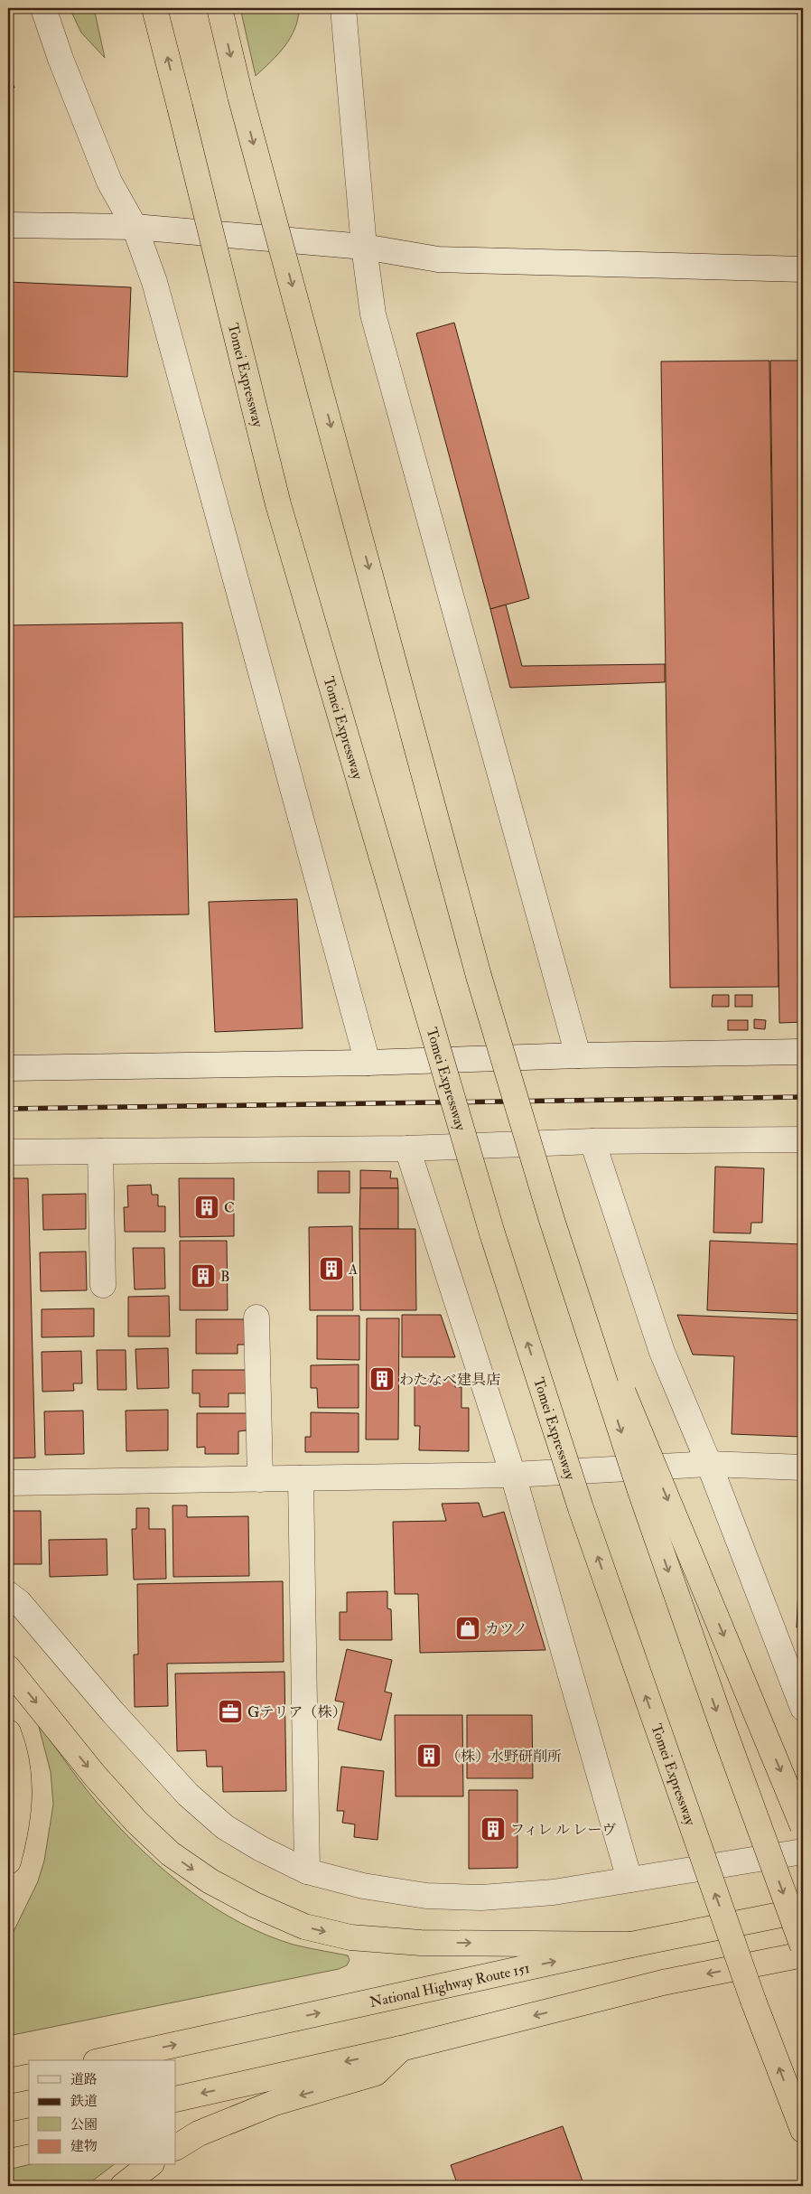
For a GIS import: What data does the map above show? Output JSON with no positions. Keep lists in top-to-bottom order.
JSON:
{
  "streets": {
    "highway": ["Tomei Expressway", "National Highway Route 151"]
  },
  "places": {
    "building": [
      "C",
      "A",
      "B",
      "わたなべ建具店",
      "（株）水野研削所",
      "フィレ ル レーヴ"
    ],
    "shop": ["カツノ"],
    "office": ["Gテリア（株）"]
  },
  "legend": [
    "道路",
    "鉄道",
    "公園",
    "建物"
  ]
}
